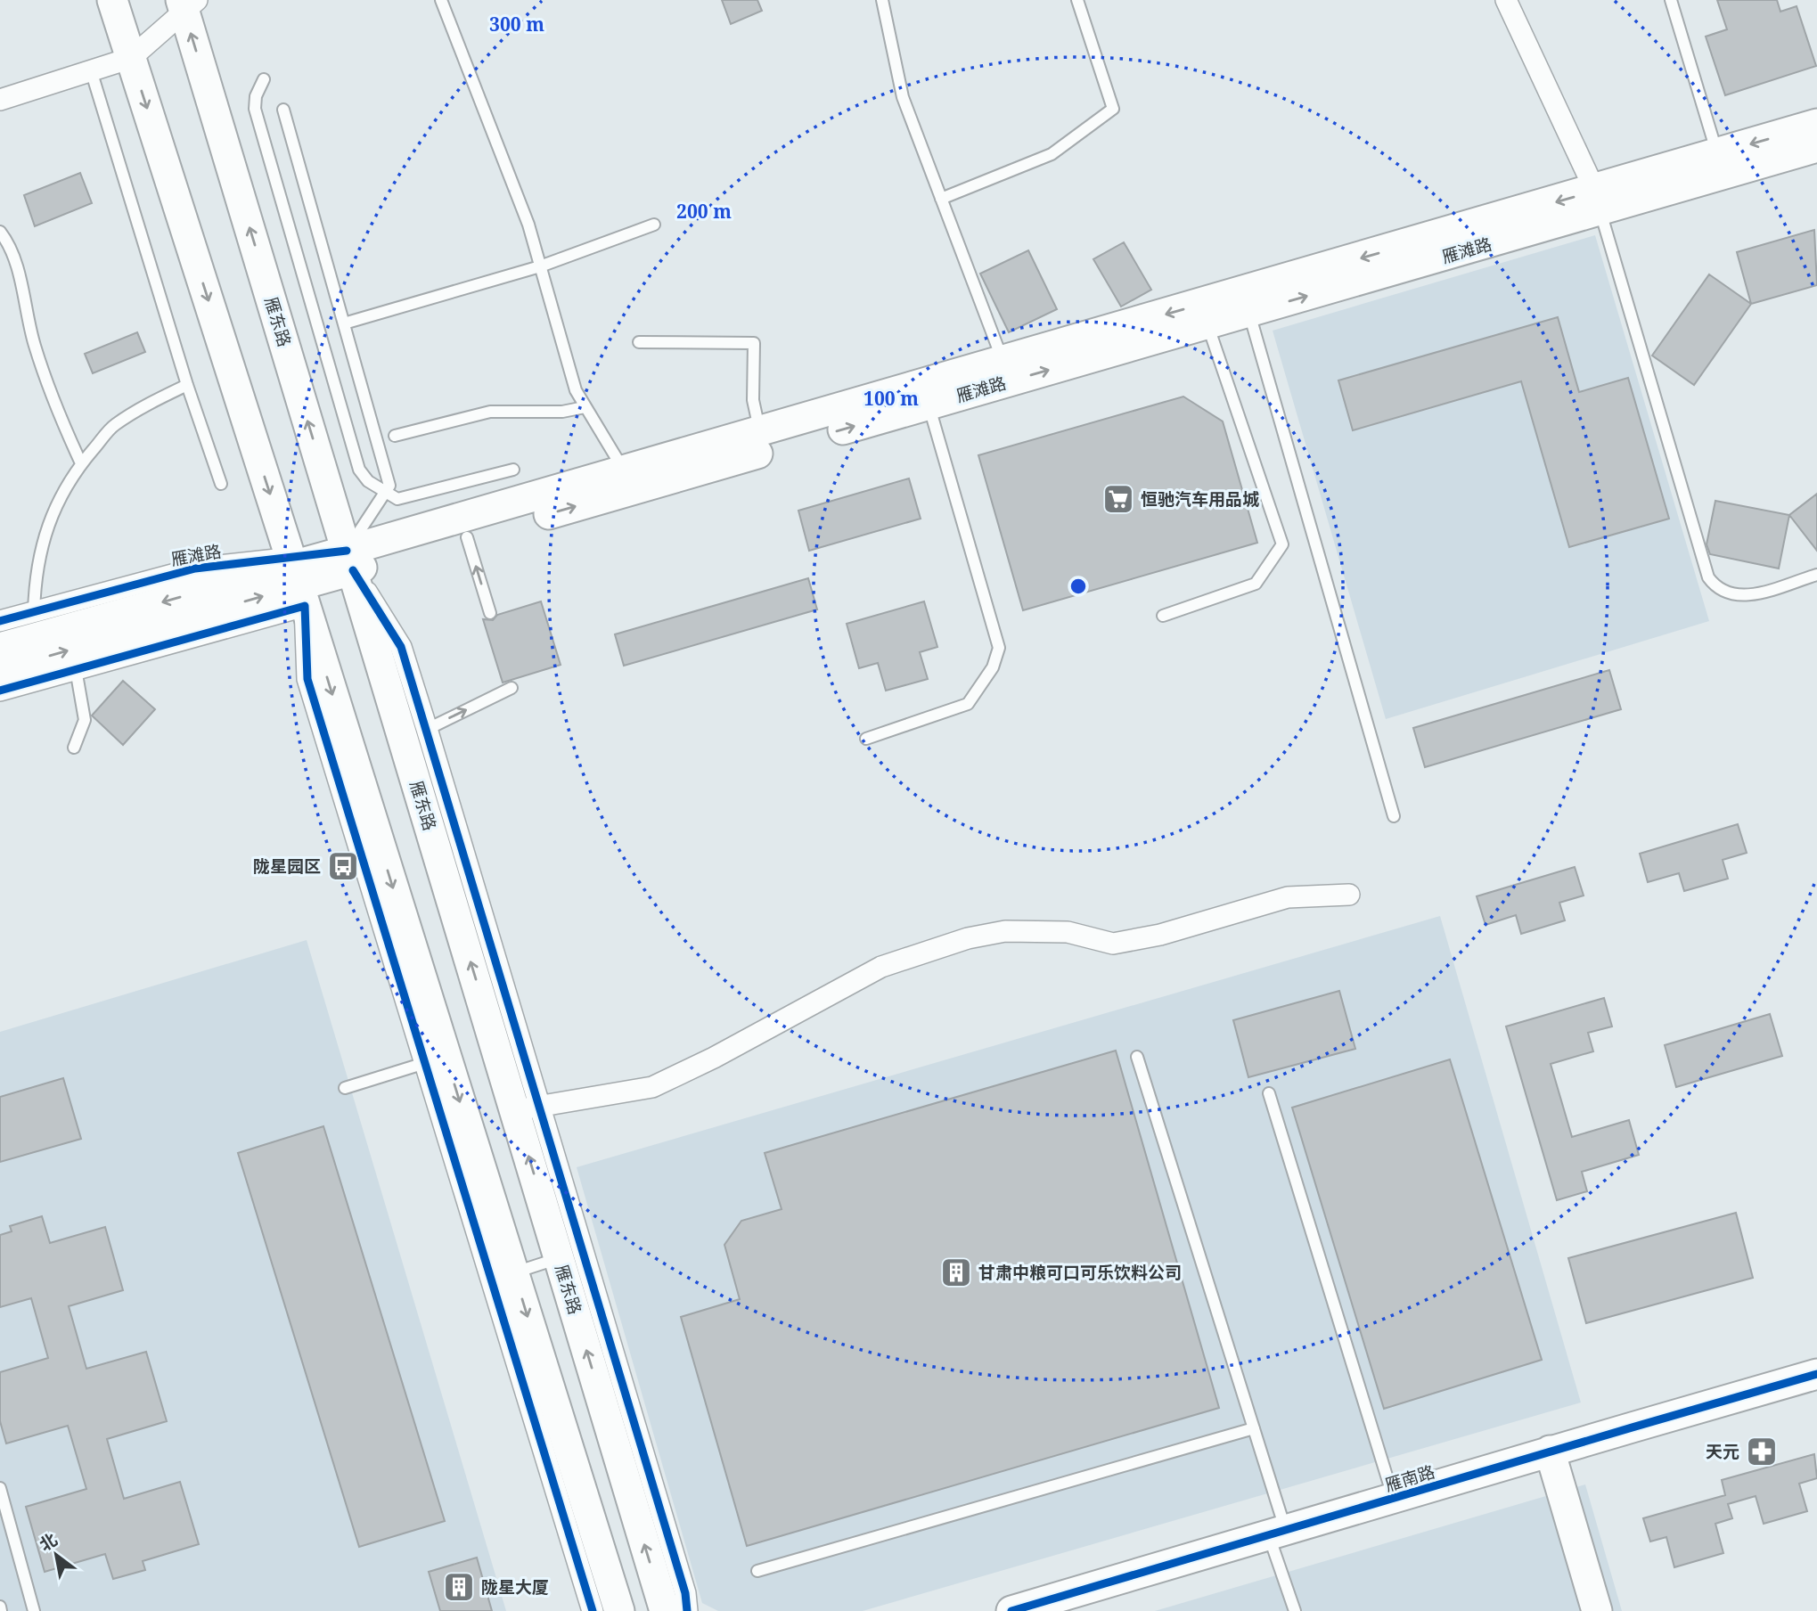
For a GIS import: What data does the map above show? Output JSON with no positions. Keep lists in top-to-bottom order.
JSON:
{
  "streets": {
    "main road": ["雁滩路", "雁东路", "雁南路"]
  },
  "crossings": [
    ["雁滩路", "雁东路"]
  ],
  "places": {
    "supermarket": ["恒驰汽车用品城"],
    "bus stop": ["陇星园区"],
    "building": ["甘肃中粮可口可乐饮料公司", "陇星大厦"],
    "pharmacy": ["天元"]
  },
  "north": "top left",
  "rings": ["300 m", "200 m", "100 m"]
}
